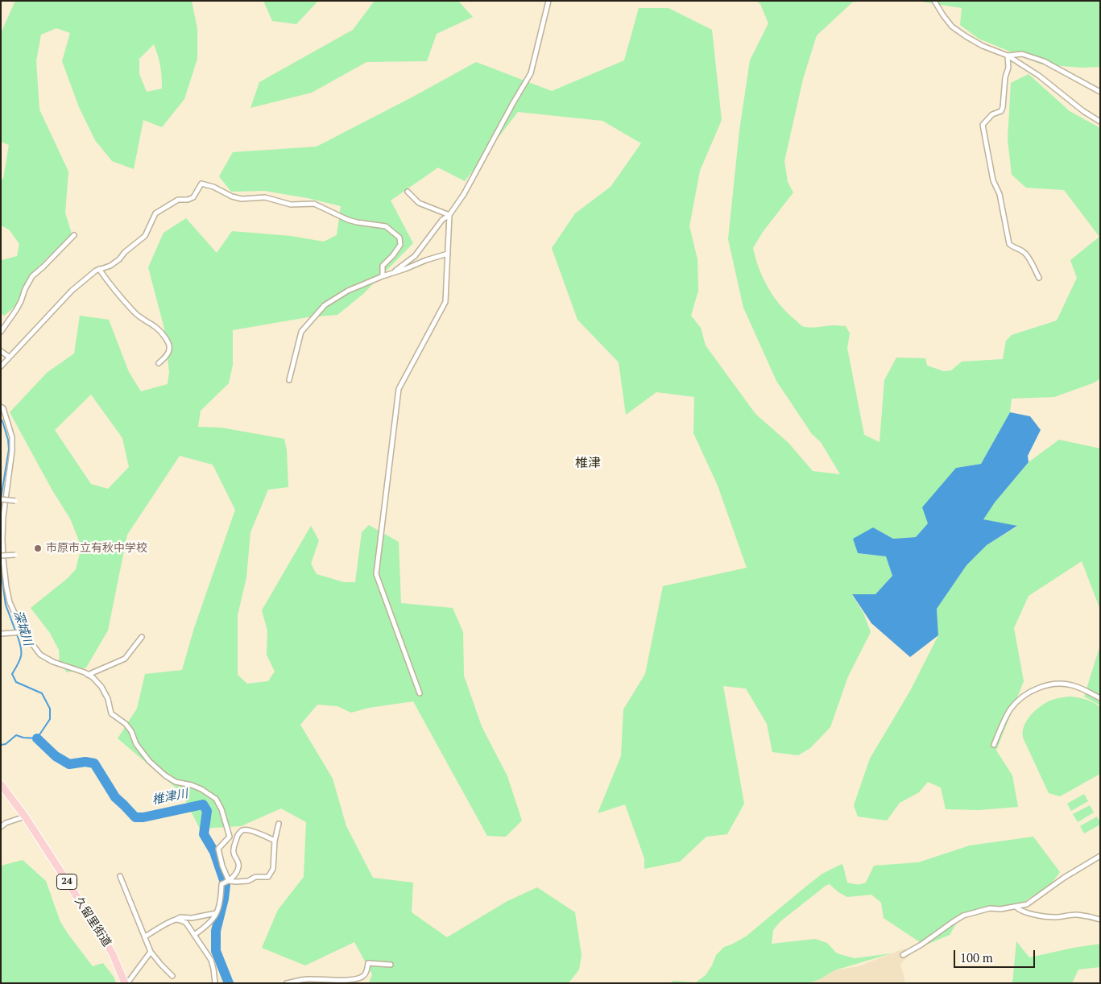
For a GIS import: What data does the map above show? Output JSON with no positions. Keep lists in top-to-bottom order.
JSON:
{
  "streets": {
    "main road": ["24", "久留里街道"]
  },
  "districts": ["椎津"],
  "water": ["深城川", "椎津川"],
  "places": ["市原市立有秋中学校"],
  "scale_bar": "100 m"
}
